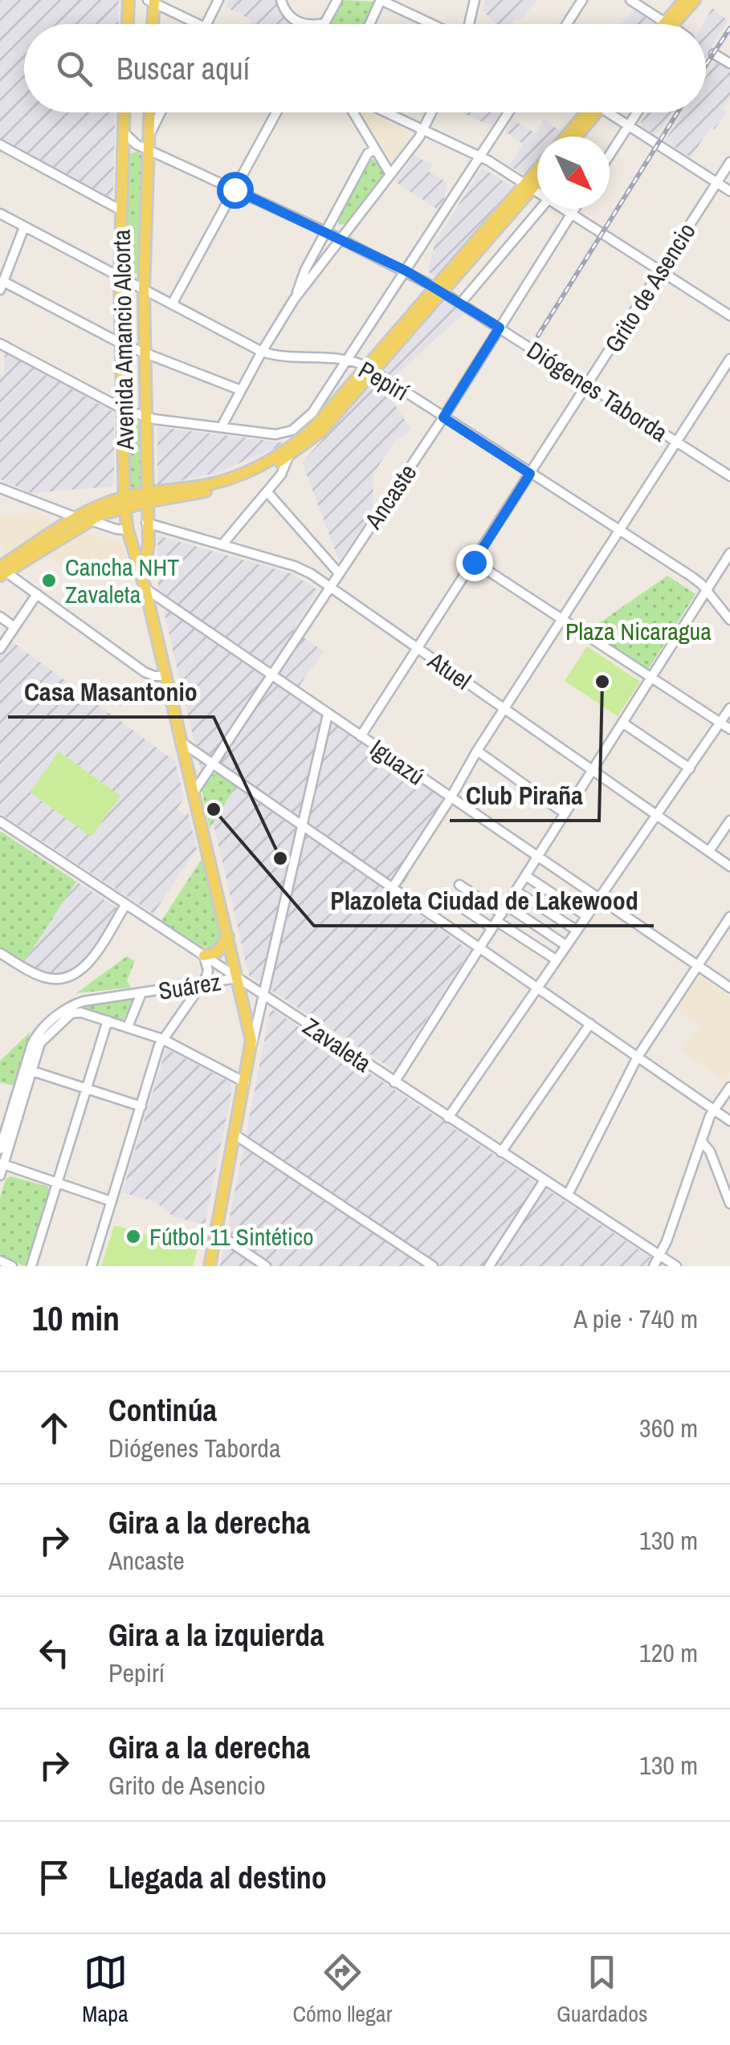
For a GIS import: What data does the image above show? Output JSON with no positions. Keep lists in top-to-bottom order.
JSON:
{
  "streets": {
    "main road": ["Avenida Amancio Alcorta"],
    "street": [
      "Grito de Asencio",
      "Pepirí",
      "Diógenes Taborda",
      "Ancaste",
      "Atuel",
      "Iguazú",
      "Suárez",
      "Zavaleta"
    ]
  },
  "crossings": [
    ["Grito de Asencio", "Pepirí"],
    ["Grito de Asencio", "Diógenes Taborda"],
    ["Grito de Asencio", "Atuel"],
    ["Grito de Asencio", "Iguazú"],
    ["Avenida Amancio Alcorta", "Pepirí"],
    ["Avenida Amancio Alcorta", "Diógenes Taborda"],
    ["Avenida Amancio Alcorta", "Ancaste"],
    ["Avenida Amancio Alcorta", "Atuel"],
    ["Avenida Amancio Alcorta", "Iguazú"],
    ["Avenida Amancio Alcorta", "Suárez"],
    ["Avenida Amancio Alcorta", "Zavaleta"],
    ["Pepirí", "Ancaste"],
    ["Diógenes Taborda", "Ancaste"],
    ["Ancaste", "Atuel"],
    ["Ancaste", "Iguazú"],
    ["Suárez", "Zavaleta"]
  ],
  "parks": ["Plaza Nicaragua"],
  "places": [
    "Cancha NHT Zavaleta",
    "Club Piraña",
    "Plazoleta Ciudad de Lakewood",
    "Casa Masantonio",
    "Fútbol 11 Sintético"
  ],
  "north": "bottom right",
  "page": {
    "search": "Buscar aquí",
    "heading": ["10 min", "A pie · 740 m"],
    "list": [
      ["Continúa", "Diógenes Taborda", "360 m"],
      ["Gira a la derecha", "Ancaste", "130 m"],
      ["Gira a la izquierda", "Pepirí", "120 m"],
      ["Gira a la derecha", "Grito de Asencio", "130 m"],
      "Llegada al destino"
    ],
    "nav": ["Mapa", "Cómo llegar", "Guardados"]
  }
}
